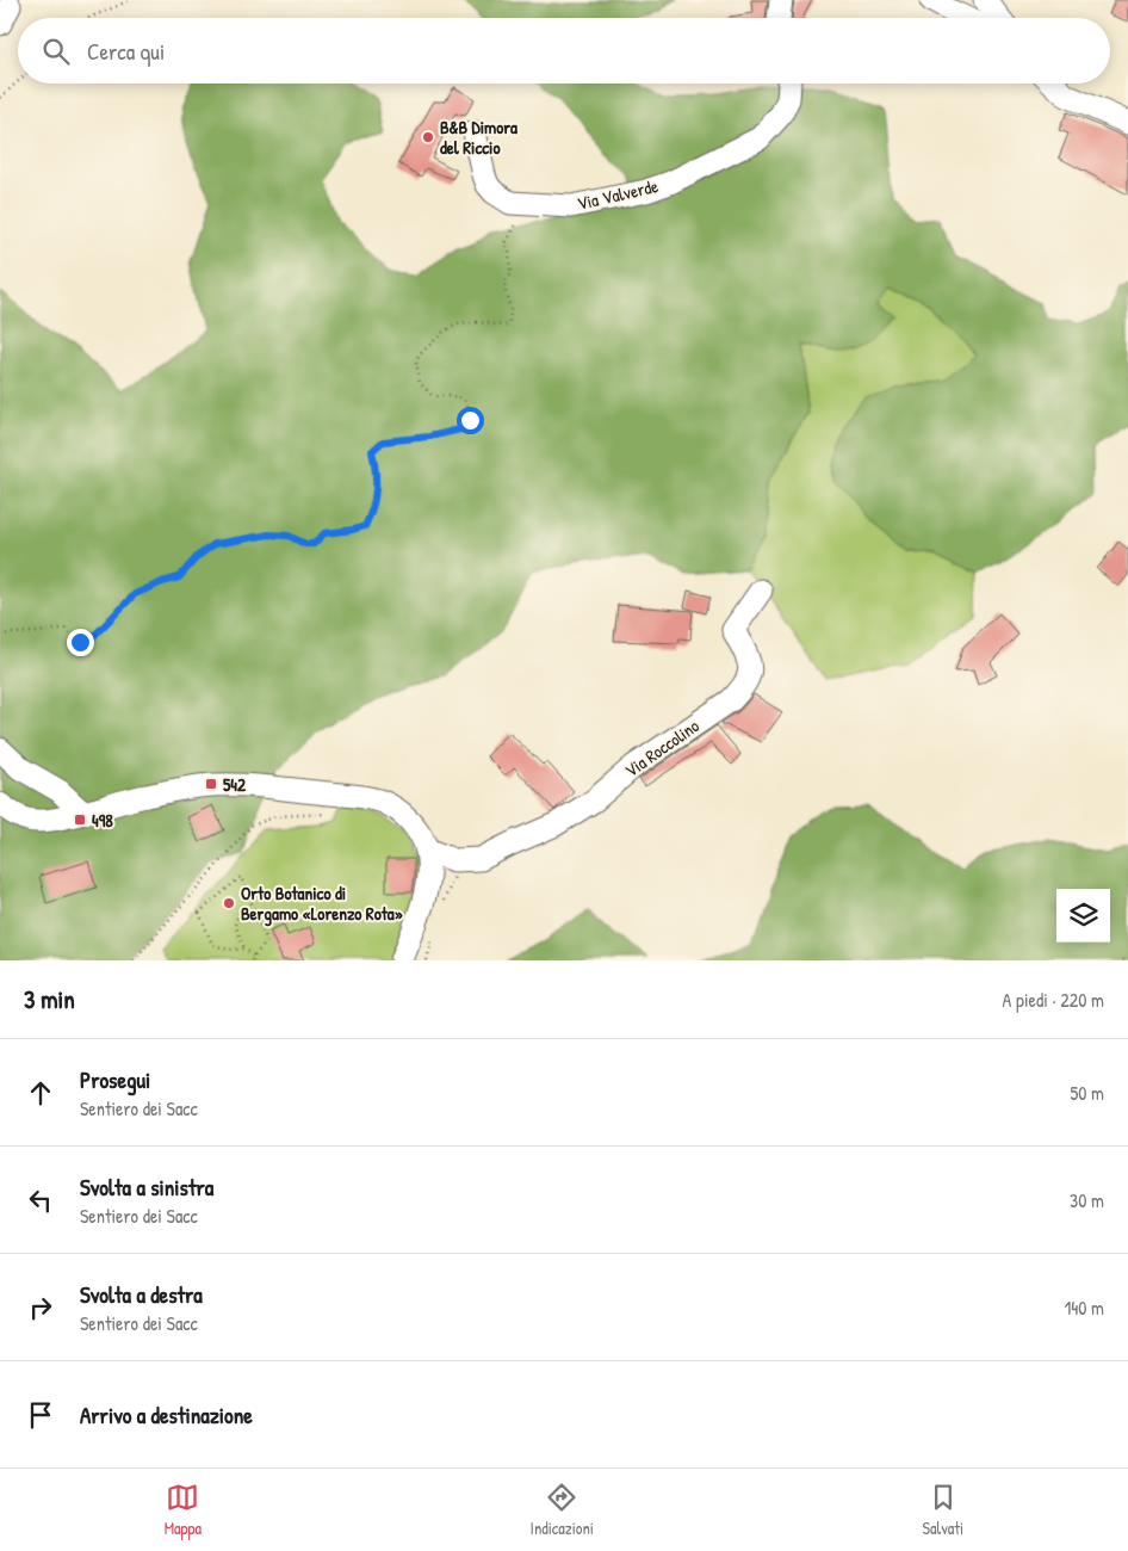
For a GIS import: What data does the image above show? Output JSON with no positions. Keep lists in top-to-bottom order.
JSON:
{
  "streets": {
    "street": ["Via Valverde", "Via Roccolino"]
  },
  "places": {
    "other": ["B&B Dimora del Riccio", "Orto Botanico di Bergamo «Lorenzo Rota»"],
    "transit": ["542", "498"]
  },
  "page": {
    "search": "Cerca qui",
    "heading": ["3 min", "A piedi · 220 m"],
    "list": [
      ["Prosegui", "Sentiero dei Sacc", "50 m"],
      ["Svolta a sinistra", "Sentiero dei Sacc", "30 m"],
      ["Svolta a destra", "Sentiero dei Sacc", "140 m"],
      "Arrivo a destinazione"
    ],
    "nav": ["Mappa", "Indicazioni", "Salvati"]
  }
}
